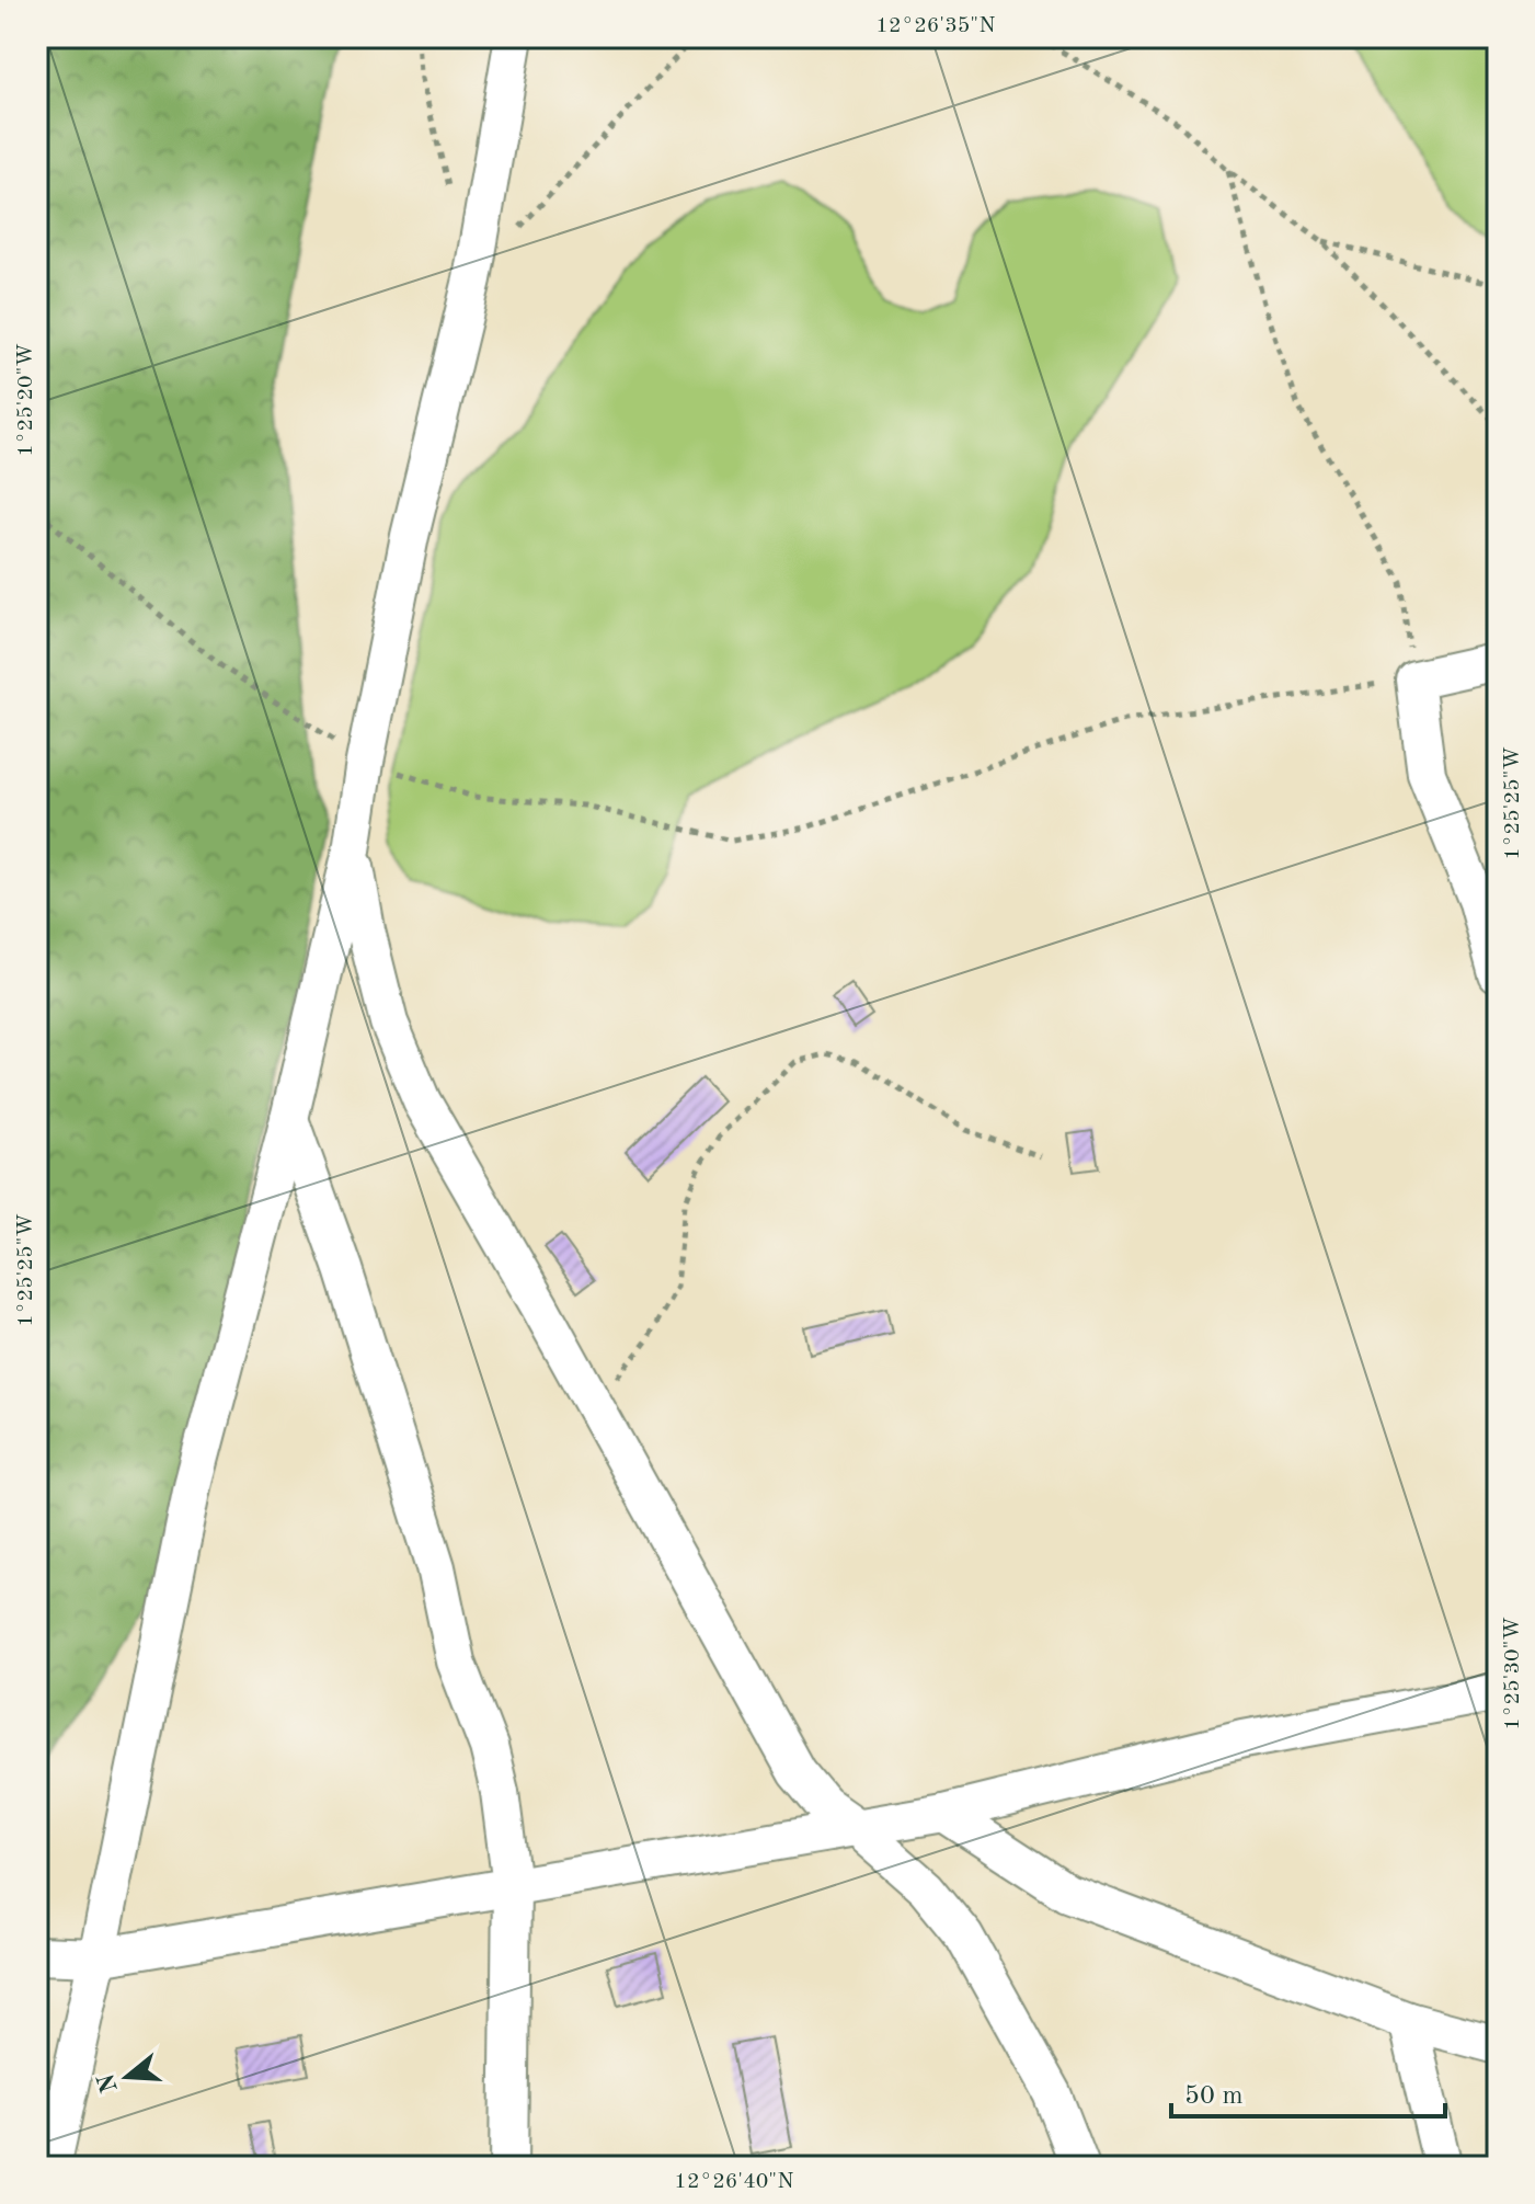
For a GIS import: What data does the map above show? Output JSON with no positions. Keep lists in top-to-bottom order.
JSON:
{
  "scale_bar": "50 m",
  "north": "left",
  "coordinates": [
    "12°26'35\"N",
    "1°25'20\"W",
    "1°25'25\"W",
    "1°25'30\"W",
    "12°26'40\"N"
  ]
}
